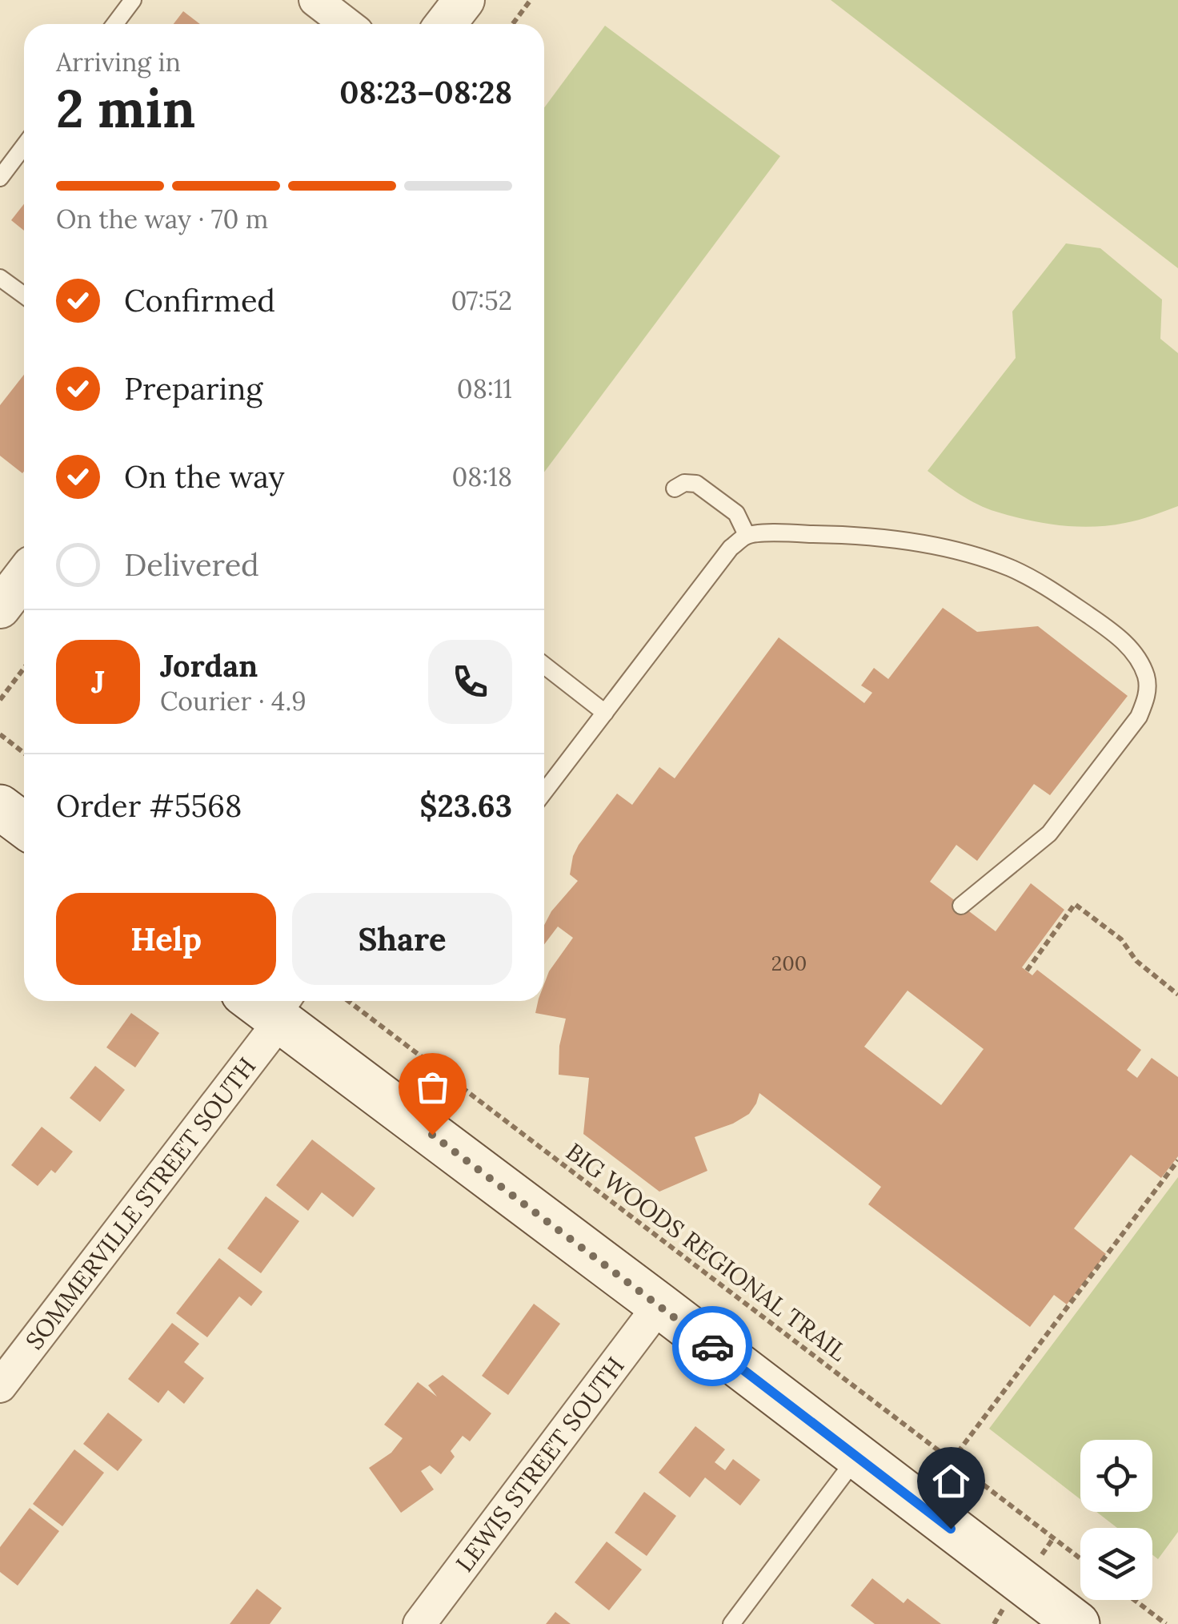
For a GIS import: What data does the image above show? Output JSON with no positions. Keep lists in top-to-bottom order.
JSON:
{
  "streets": {
    "street": ["SOMMERVILLE STREET SOUTH", "LEWIS STREET SOUTH"],
    "path": ["BIG WOODS REGIONAL TRAIL"]
  },
  "house_numbers": ["200"],
  "page": {
    "heading": ["2 min", "Arriving in", "08:23–08:28"],
    "panel": [
      "Jordan",
      "Courier · 4.9",
      "Order #5568",
      "$23.63"
    ],
    "bar": "On the way · 70 m",
    "list": [
      ["Confirmed", "07:52"],
      ["Preparing", "08:11"],
      ["On the way", "08:18"],
      "Delivered"
    ],
    "round": "J",
    "buttons": ["Help", "Share"]
  }
}
